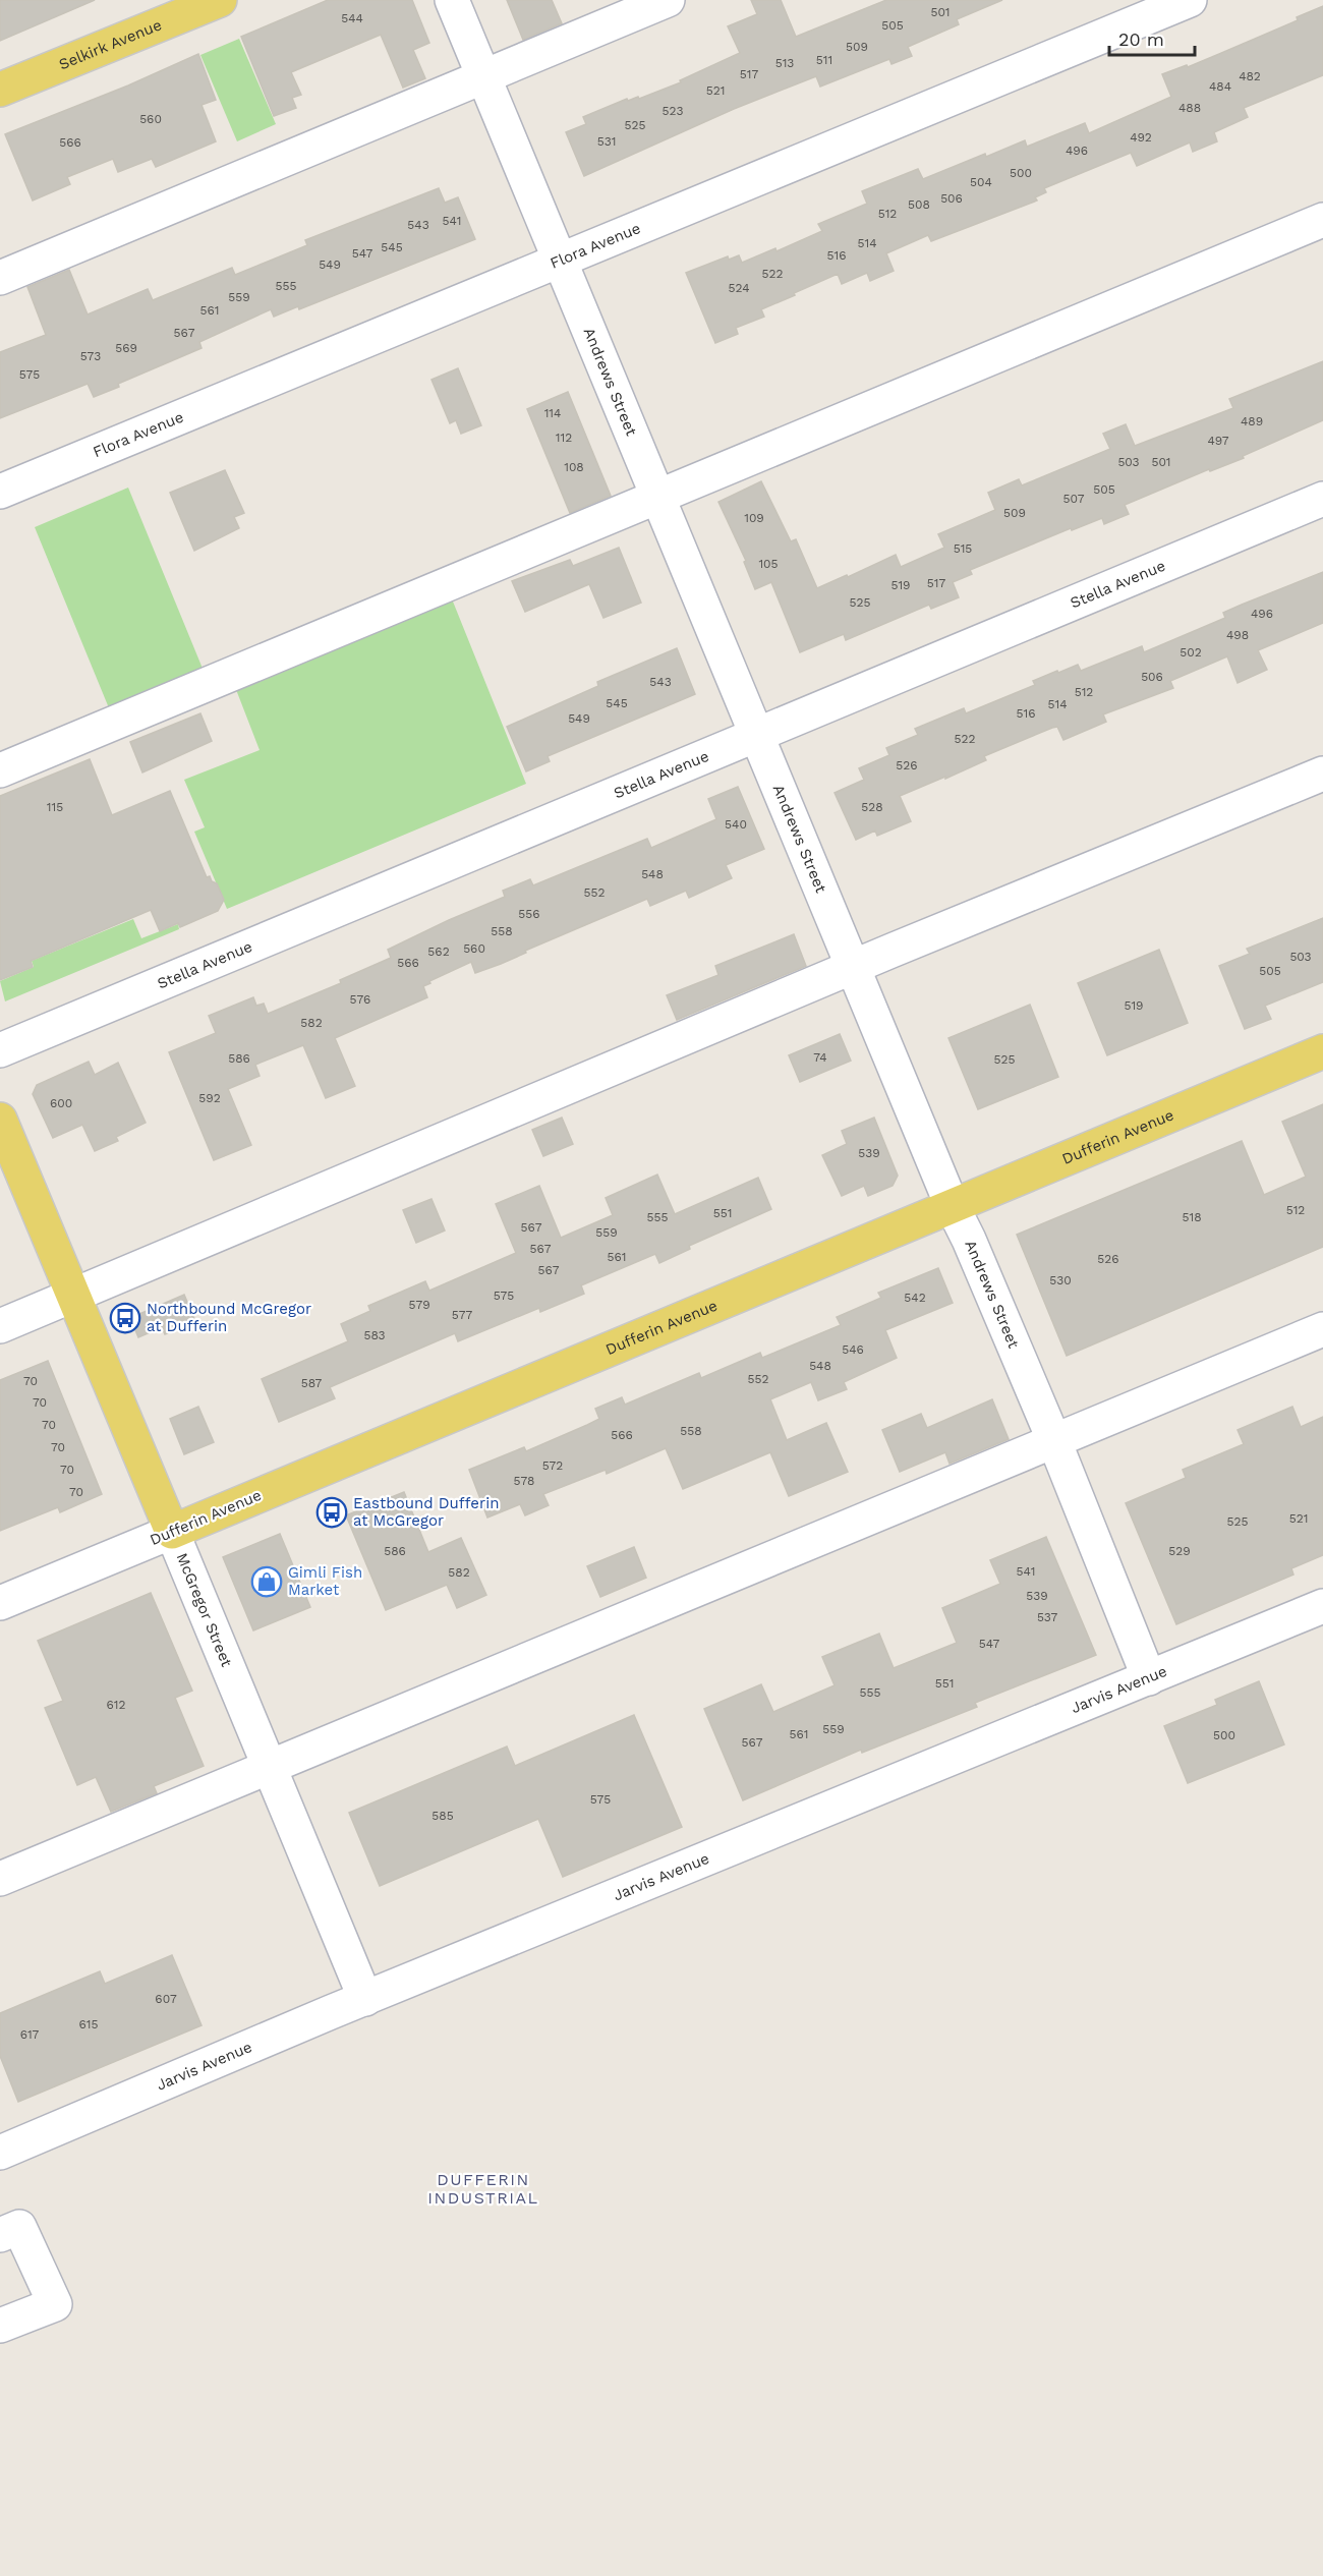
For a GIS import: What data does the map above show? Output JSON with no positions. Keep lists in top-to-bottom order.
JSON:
{
  "streets": {
    "main road": ["Selkirk Avenue", "Dufferin Avenue", "McGregor Street"],
    "street": [
      "Flora Avenue",
      "Andrews Street",
      "Stella Avenue",
      "Jarvis Avenue"
    ]
  },
  "crossings": [
    ["Flora Avenue", "Andrews Street"],
    ["Andrews Street", "Stella Avenue"],
    ["Andrews Street", "Dufferin Avenue"],
    ["Andrews Street", "Jarvis Avenue"],
    ["Dufferin Avenue", "McGregor Street"],
    ["McGregor Street", "Jarvis Avenue"]
  ],
  "districts": ["DUFFERIN INDUSTRIAL"],
  "places": {
    "bus stop": ["Northbound McGregor at Dufferin", "Eastbound Dufferin at McGregor"],
    "shop": ["Gimli Fish Market"]
  },
  "house_numbers": [
    "501",
    "544",
    "505",
    "509",
    "511",
    "513",
    "517",
    "482",
    "484",
    "521",
    "488",
    "523",
    "560",
    "525",
    "492",
    "531",
    "566",
    "496",
    "500",
    "504",
    "506",
    "508",
    "512",
    "541",
    "543",
    "514",
    "545",
    "547",
    "516",
    "549",
    "522",
    "555",
    "524",
    "559",
    "561",
    "567",
    "569",
    "573",
    "575",
    "114",
    "489",
    "112",
    "497",
    "503",
    "501",
    "108",
    "505",
    "507",
    "509",
    "109",
    "515",
    "105",
    "517",
    "519",
    "525",
    "496",
    "498",
    "502",
    "506",
    "543",
    "512",
    "545",
    "514",
    "516",
    "549",
    "522",
    "526",
    "115",
    "528",
    "540",
    "548",
    "552",
    "556",
    "558",
    "560",
    "562",
    "503",
    "566",
    "505",
    "576",
    "519",
    "582",
    "74",
    "586",
    "525",
    "592",
    "600",
    "539",
    "512",
    "551",
    "555",
    "518",
    "567",
    "559",
    "567",
    "561",
    "526",
    "567",
    "530",
    "575",
    "542",
    "579",
    "577",
    "583",
    "546",
    "548",
    "552",
    "70",
    "587",
    "70",
    "70",
    "558",
    "566",
    "70",
    "572",
    "70",
    "578",
    "70",
    "521",
    "525",
    "586",
    "529",
    "541",
    "582",
    "539",
    "537",
    "547",
    "551",
    "555",
    "612",
    "559",
    "561",
    "500",
    "567",
    "575",
    "585",
    "607",
    "615",
    "617"
  ],
  "scale_bar": "20 m"
}
